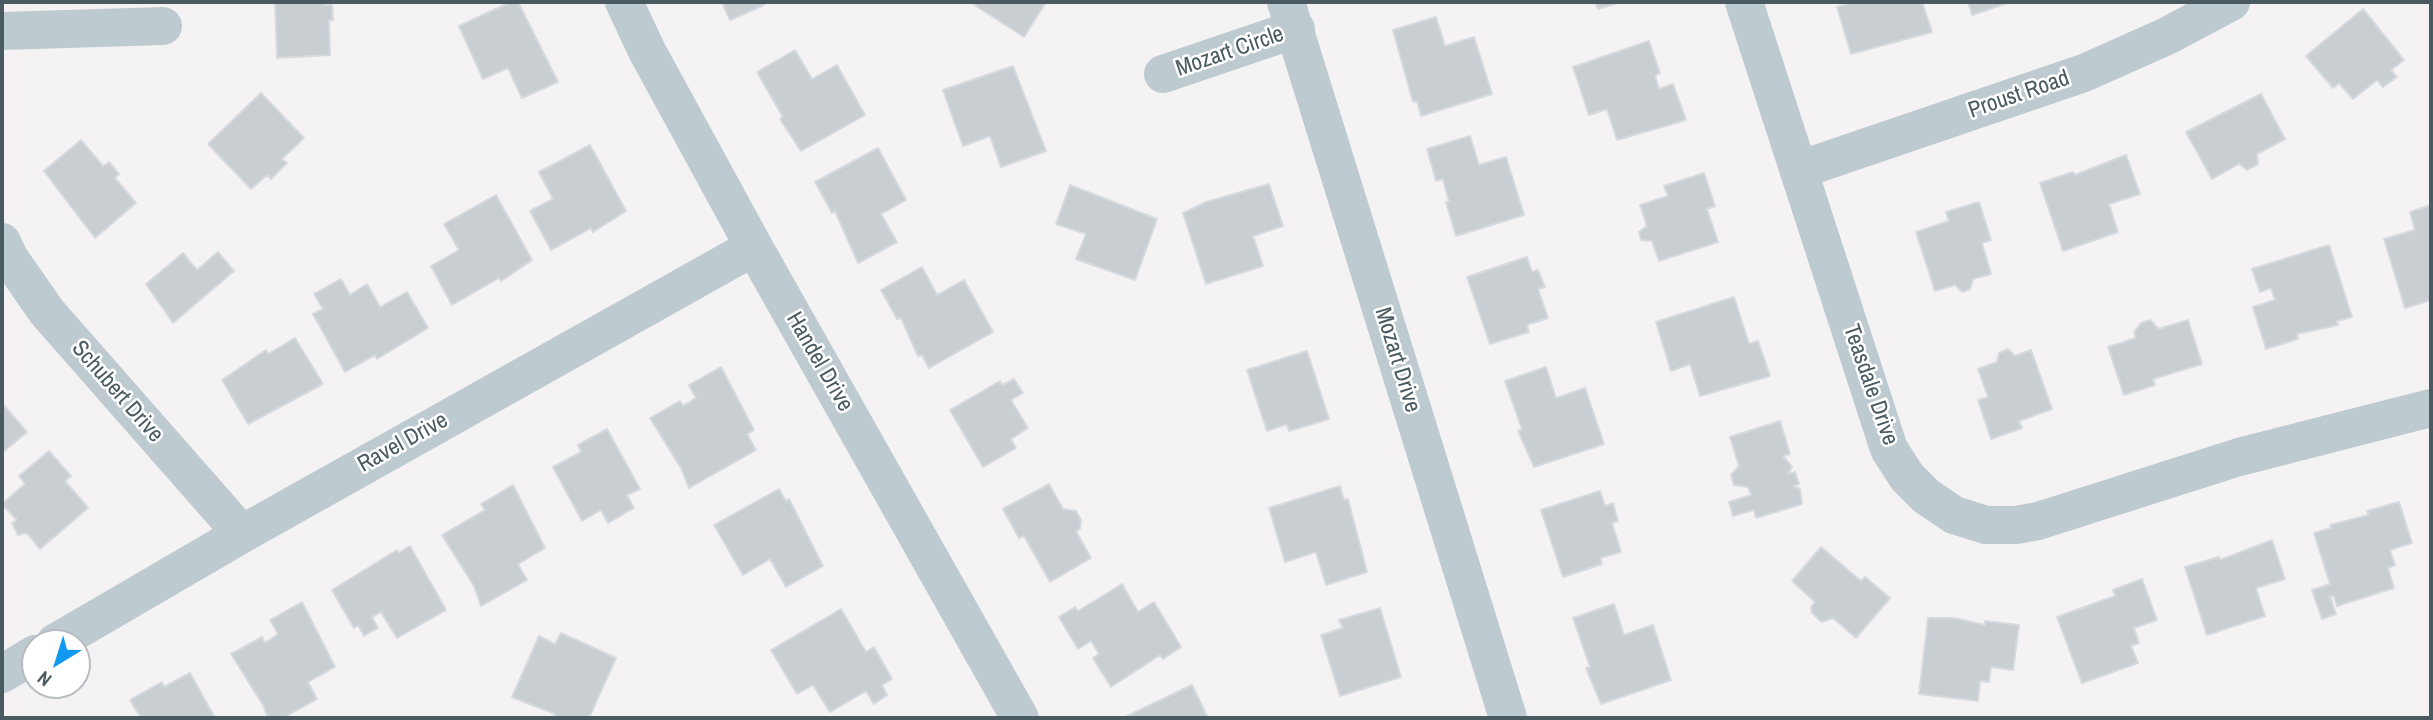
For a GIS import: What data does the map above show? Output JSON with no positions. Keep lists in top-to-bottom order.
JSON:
{
  "streets": {
    "street": [
      "Mozart Circle",
      "Proust Road",
      "Mozart Drive",
      "Handel Drive",
      "Teasdale Drive",
      "Schubert Drive",
      "Ravel Drive"
    ]
  },
  "crossings": [
    ["Mozart Circle", "Mozart Drive"],
    ["Proust Road", "Teasdale Drive"],
    ["Handel Drive", "Ravel Drive"],
    ["Schubert Drive", "Ravel Drive"]
  ],
  "north": "bottom left"
}
